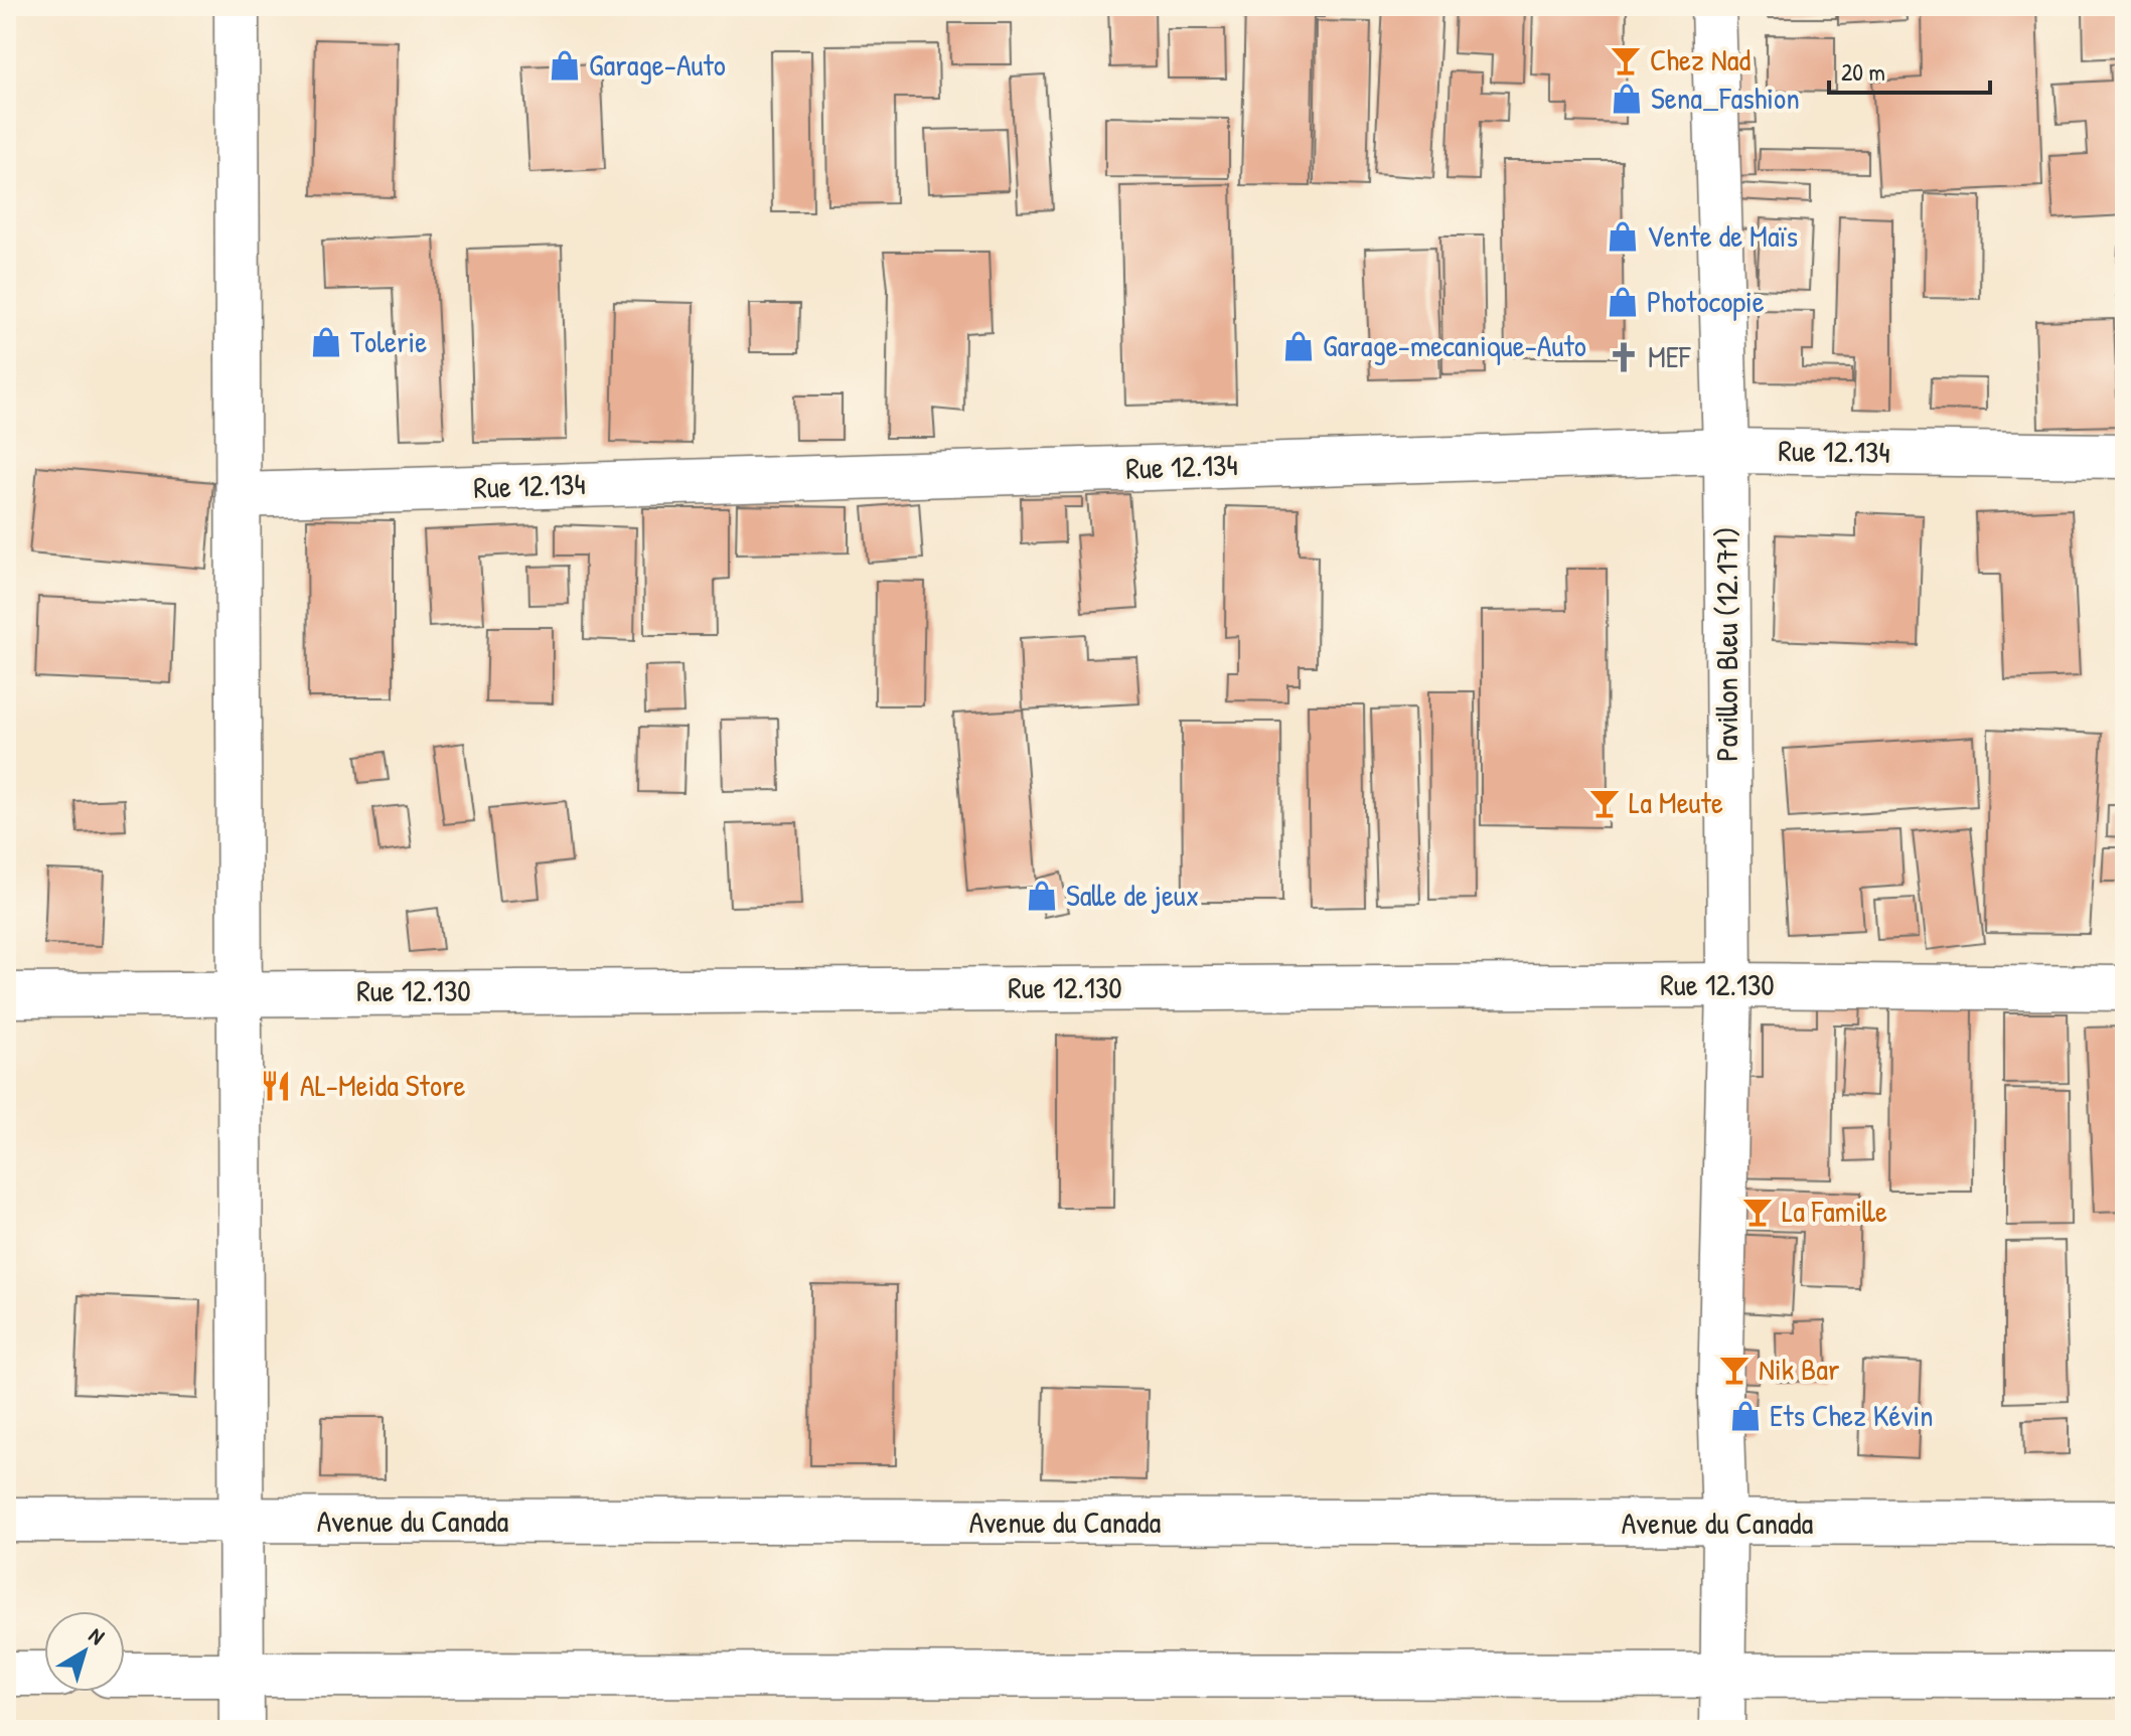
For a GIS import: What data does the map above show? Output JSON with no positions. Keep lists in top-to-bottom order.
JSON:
{
  "streets": {
    "street": [
      "Rue 12.134",
      "Pavillon Bleu (12.171)",
      "Rue 12.130",
      "Avenue du Canada"
    ]
  },
  "crossings": [
    ["Rue 12.134", "Pavillon Bleu (12.171)"],
    ["Pavillon Bleu (12.171)", "Rue 12.130"],
    ["Pavillon Bleu (12.171)", "Avenue du Canada"]
  ],
  "places": {
    "bar": [
      "Chez Nad",
      "La Meute",
      "La Famille",
      "Nik Bar"
    ],
    "shop": [
      "Garage-Auto",
      "Sena_Fashion",
      "Vente de Maïs",
      "Photocopie",
      "Tolerie",
      "Garage-mecanique-Auto",
      "Salle de jeux",
      "Ets Chez Kévin"
    ],
    "church": ["MEF"],
    "restaurant": ["AL-Meida Store"]
  },
  "scale_bar": "20 m",
  "north": "top right"
}
